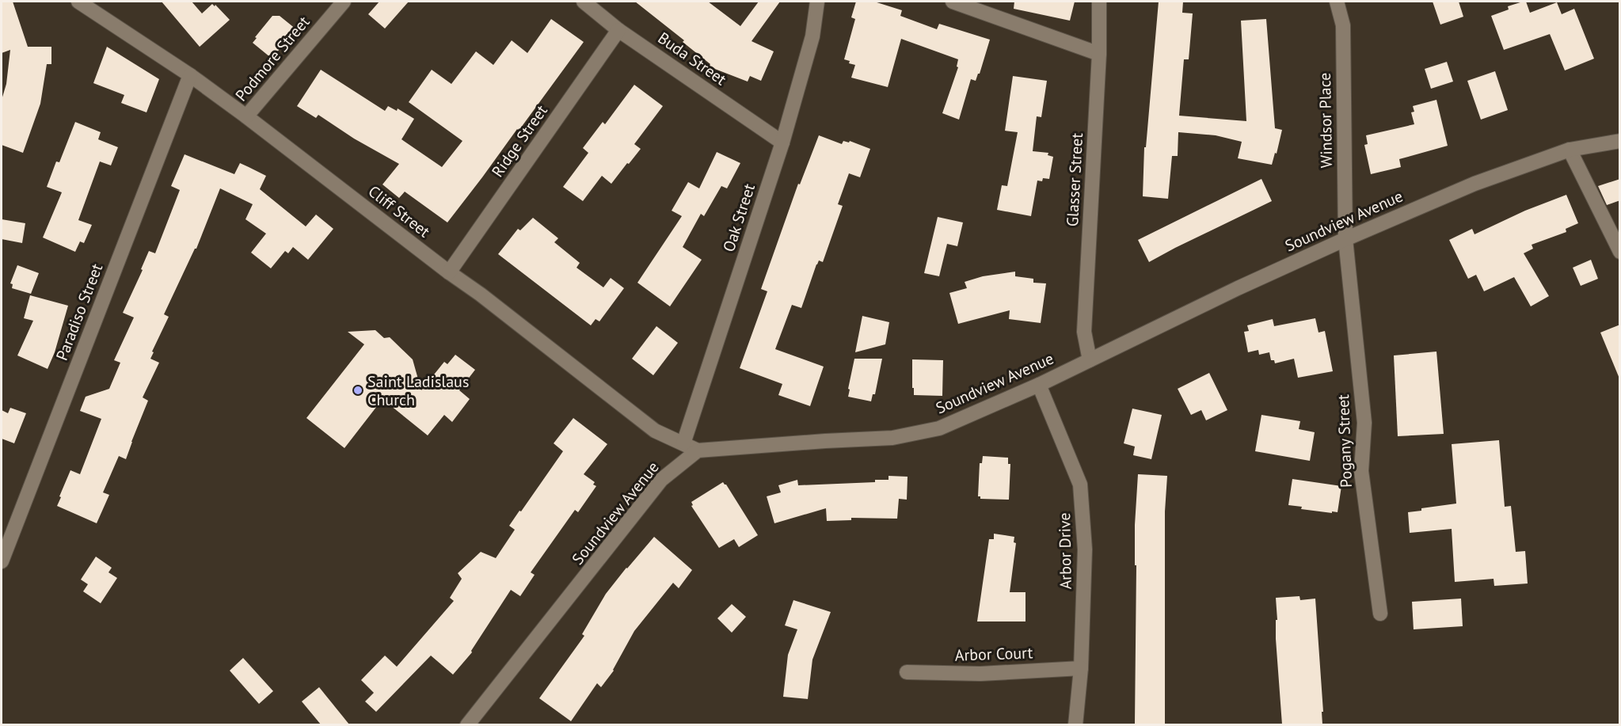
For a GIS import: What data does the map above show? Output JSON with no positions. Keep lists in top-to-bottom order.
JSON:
{
  "streets": {
    "street": [
      "Podmore Street",
      "Buda Street",
      "Windsor Place",
      "Ridge Street",
      "Glasser Street",
      "Cliff Street",
      "Oak Street",
      "Soundview Avenue",
      "Paradiso Street",
      "Pogany Street",
      "Arbor Drive",
      "Arbor Court"
    ]
  },
  "crossings": [
    ["Podmore Street", "Cliff Street"],
    ["Buda Street", "Ridge Street"],
    ["Buda Street", "Oak Street"],
    ["Windsor Place", "Soundview Avenue"],
    ["Windsor Place", "Pogany Street"],
    ["Ridge Street", "Cliff Street"],
    ["Glasser Street", "Soundview Avenue"],
    ["Cliff Street", "Oak Street"],
    ["Cliff Street", "Soundview Avenue"],
    ["Cliff Street", "Paradiso Street"],
    ["Soundview Avenue", "Pogany Street"],
    ["Soundview Avenue", "Arbor Drive"],
    ["Arbor Drive", "Arbor Court"]
  ],
  "places": ["Saint Ladislaus Church"]
}
